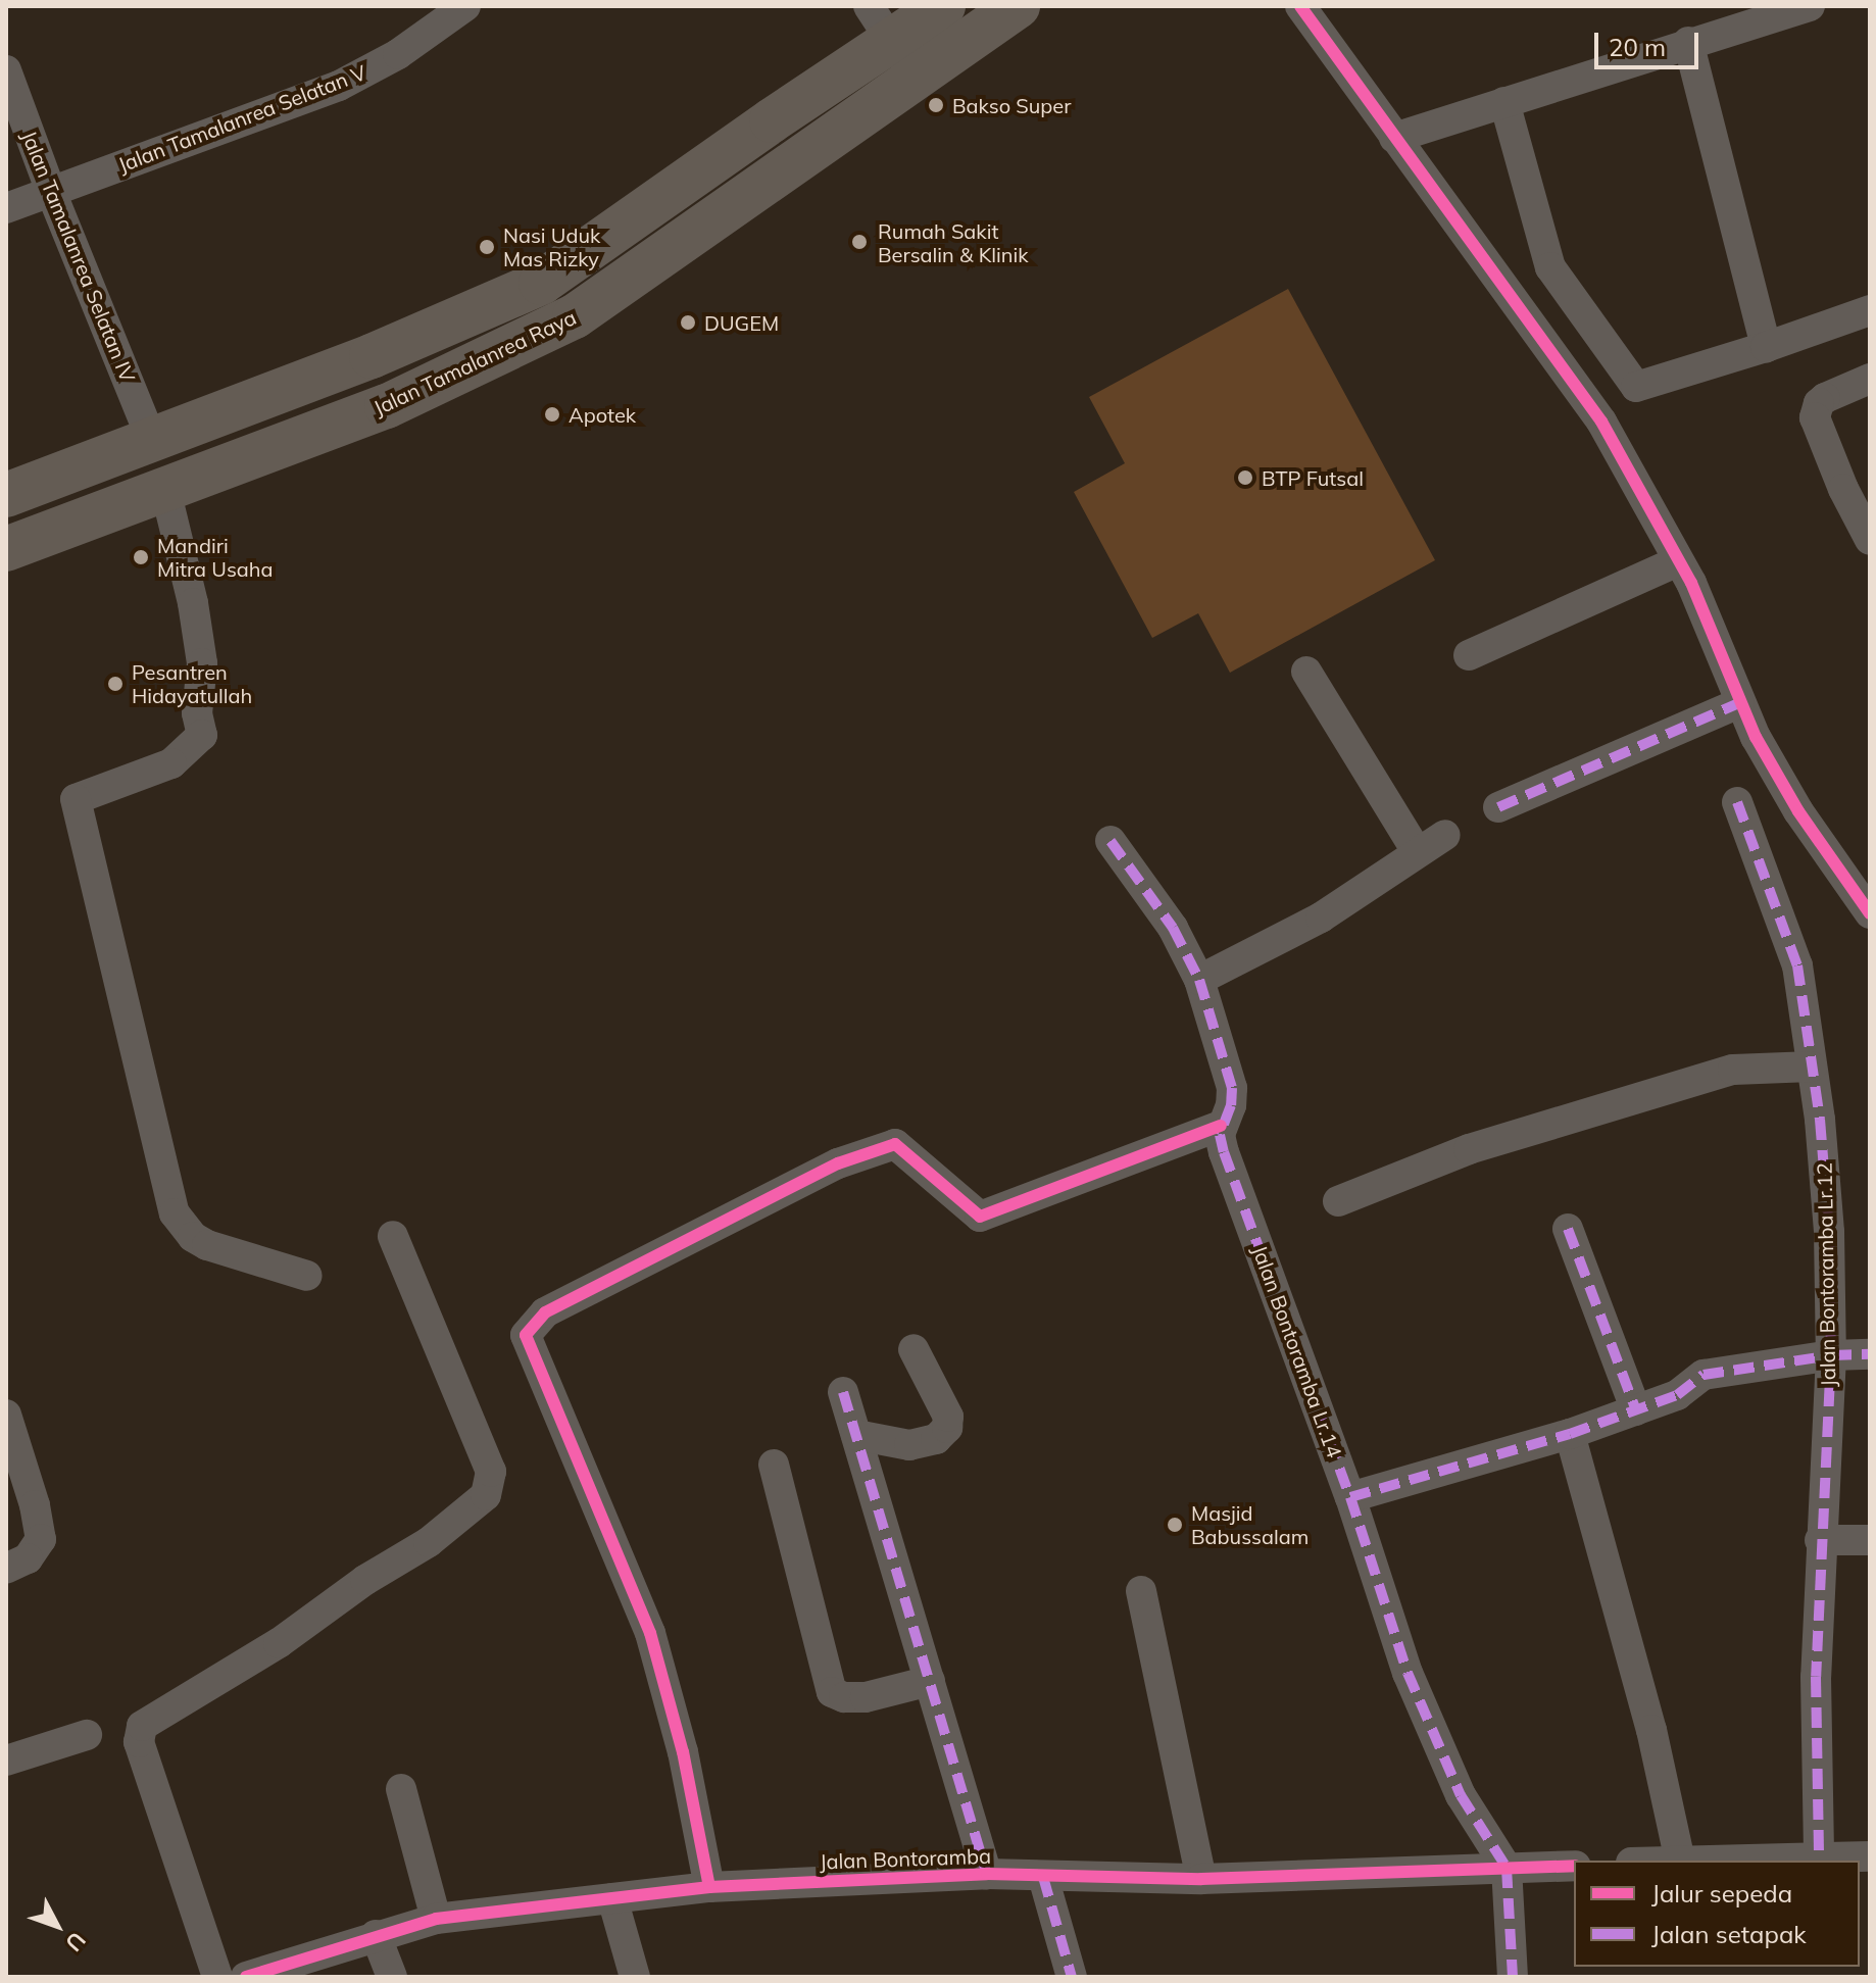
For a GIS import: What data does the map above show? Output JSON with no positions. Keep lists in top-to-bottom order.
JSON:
{
  "streets": {
    "main road": ["Jalan Tamalanrea Raya"],
    "street": [
      "Jalan Tamalanrea Selatan V",
      "Jalan Tamalanrea Selatan IV",
      "Jalan Bontoramba Lr.12",
      "Jalan Bontoramba Lr.14",
      "Jalan Bontoramba"
    ]
  },
  "crossings": [
    ["Jalan Tamalanrea Selatan V", "Jalan Tamalanrea Selatan IV"],
    ["Jalan Tamalanrea Selatan IV", "Jalan Tamalanrea Raya"],
    ["Jalan Bontoramba Lr.14", "Jalan Bontoramba"]
  ],
  "places": [
    "Bakso Super",
    "Rumah Sakit Bersalin & Klinik",
    "Nasi Uduk Mas Rizky",
    "DUGEM",
    "Apotek",
    "BTP Futsal",
    "Mandiri Mitra Usaha",
    "Pesantren Hidayatullah",
    "Masjid Babussalam"
  ],
  "legend": ["Jalur sepeda", "Jalan setapak"],
  "scale_bar": "20 m",
  "north": "bottom right"
}
